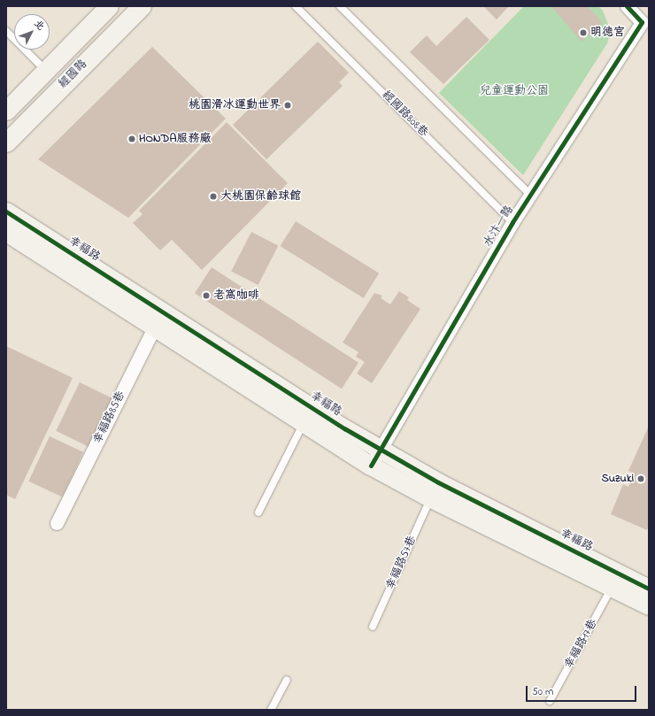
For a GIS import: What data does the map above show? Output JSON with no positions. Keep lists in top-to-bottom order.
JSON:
{
  "streets": {
    "street": [
      "經國路",
      "水汴一路",
      "幸福路",
      "幸福路85巷"
    ],
    "lane": ["經國路808巷", "幸福路57巷", "幸福路17巷"]
  },
  "crossings": [
    ["經國路808巷", "水汴一路"],
    ["水汴一路", "幸福路"],
    ["幸福路", "幸福路85巷"],
    ["幸福路", "幸福路57巷"],
    ["幸福路", "幸福路17巷"]
  ],
  "parks": ["兒童運動公園"],
  "places": [
    "明德宮",
    "桃園滑冰運動世界",
    "HONDA服務廠",
    "大桃園保齡球館",
    "老窩咖啡",
    "Suzuki"
  ],
  "scale_bar": "50 m",
  "north": "top right"
}
